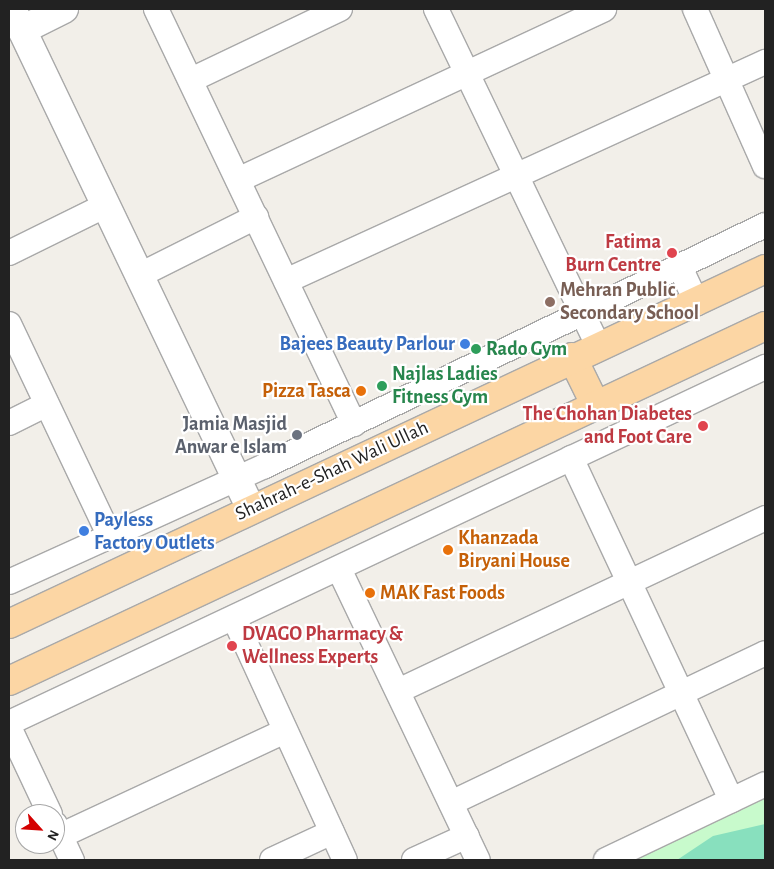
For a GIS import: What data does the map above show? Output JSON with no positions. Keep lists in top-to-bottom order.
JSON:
{
  "streets": {
    "main road": ["Shahrah-e-Shah Wali Ullah"]
  },
  "places": [
    "Fatima Burn Centre",
    "Mehran Public Secondary School",
    "Bajees Beauty Parlour",
    "Rado Gym",
    "Najlas Ladies Fitness Gym",
    "Pizza Tasca",
    "The Chohan Diabetes and Foot Care",
    "Jamia Masjid Anwar e Islam",
    "Payless Factory Outlets",
    "Khanzada Biryani House",
    "MAK Fast Foods",
    "DVAGO Pharmacy & Wellness Experts"
  ],
  "north": "bottom right"
}
